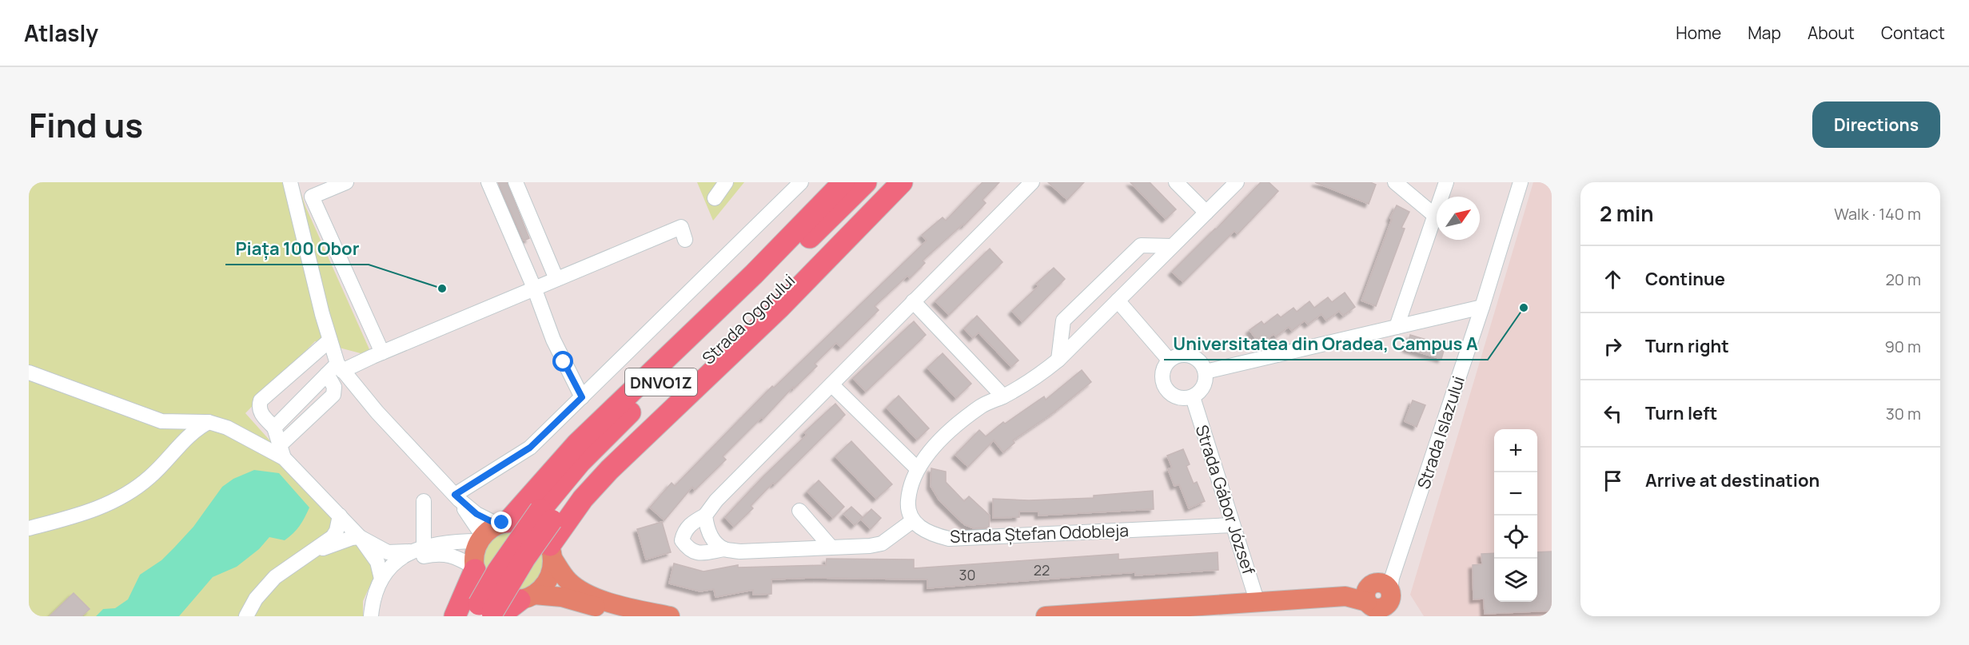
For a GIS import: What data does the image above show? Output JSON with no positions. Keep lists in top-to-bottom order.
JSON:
{
  "streets": {
    "highway": ["Strada Ogorului", "DNVO1Z"],
    "street": ["Strada Islazului", "Strada Gábor József", "Strada Ștefan Odobleja"]
  },
  "crossings": [
    ["Strada Gábor József", "Strada Ștefan Odobleja"]
  ],
  "places": ["Piața 100 Obor", "Universitatea din Oradea, Campus A"],
  "house_numbers": ["22", "30"],
  "north": "top right",
  "page": {
    "header": "Atlasly",
    "nav": [
      "Home",
      "Map",
      "About",
      "Contact"
    ],
    "title": "Find us",
    "buttons": "Directions",
    "heading": ["2 min", "Walk · 140 m"],
    "list": [
      ["Continue", "20 m"],
      ["Turn right", "90 m"],
      ["Turn left", "30 m"],
      "Arrive at destination"
    ],
    "map_buttons": ["+", "−"]
  }
}
